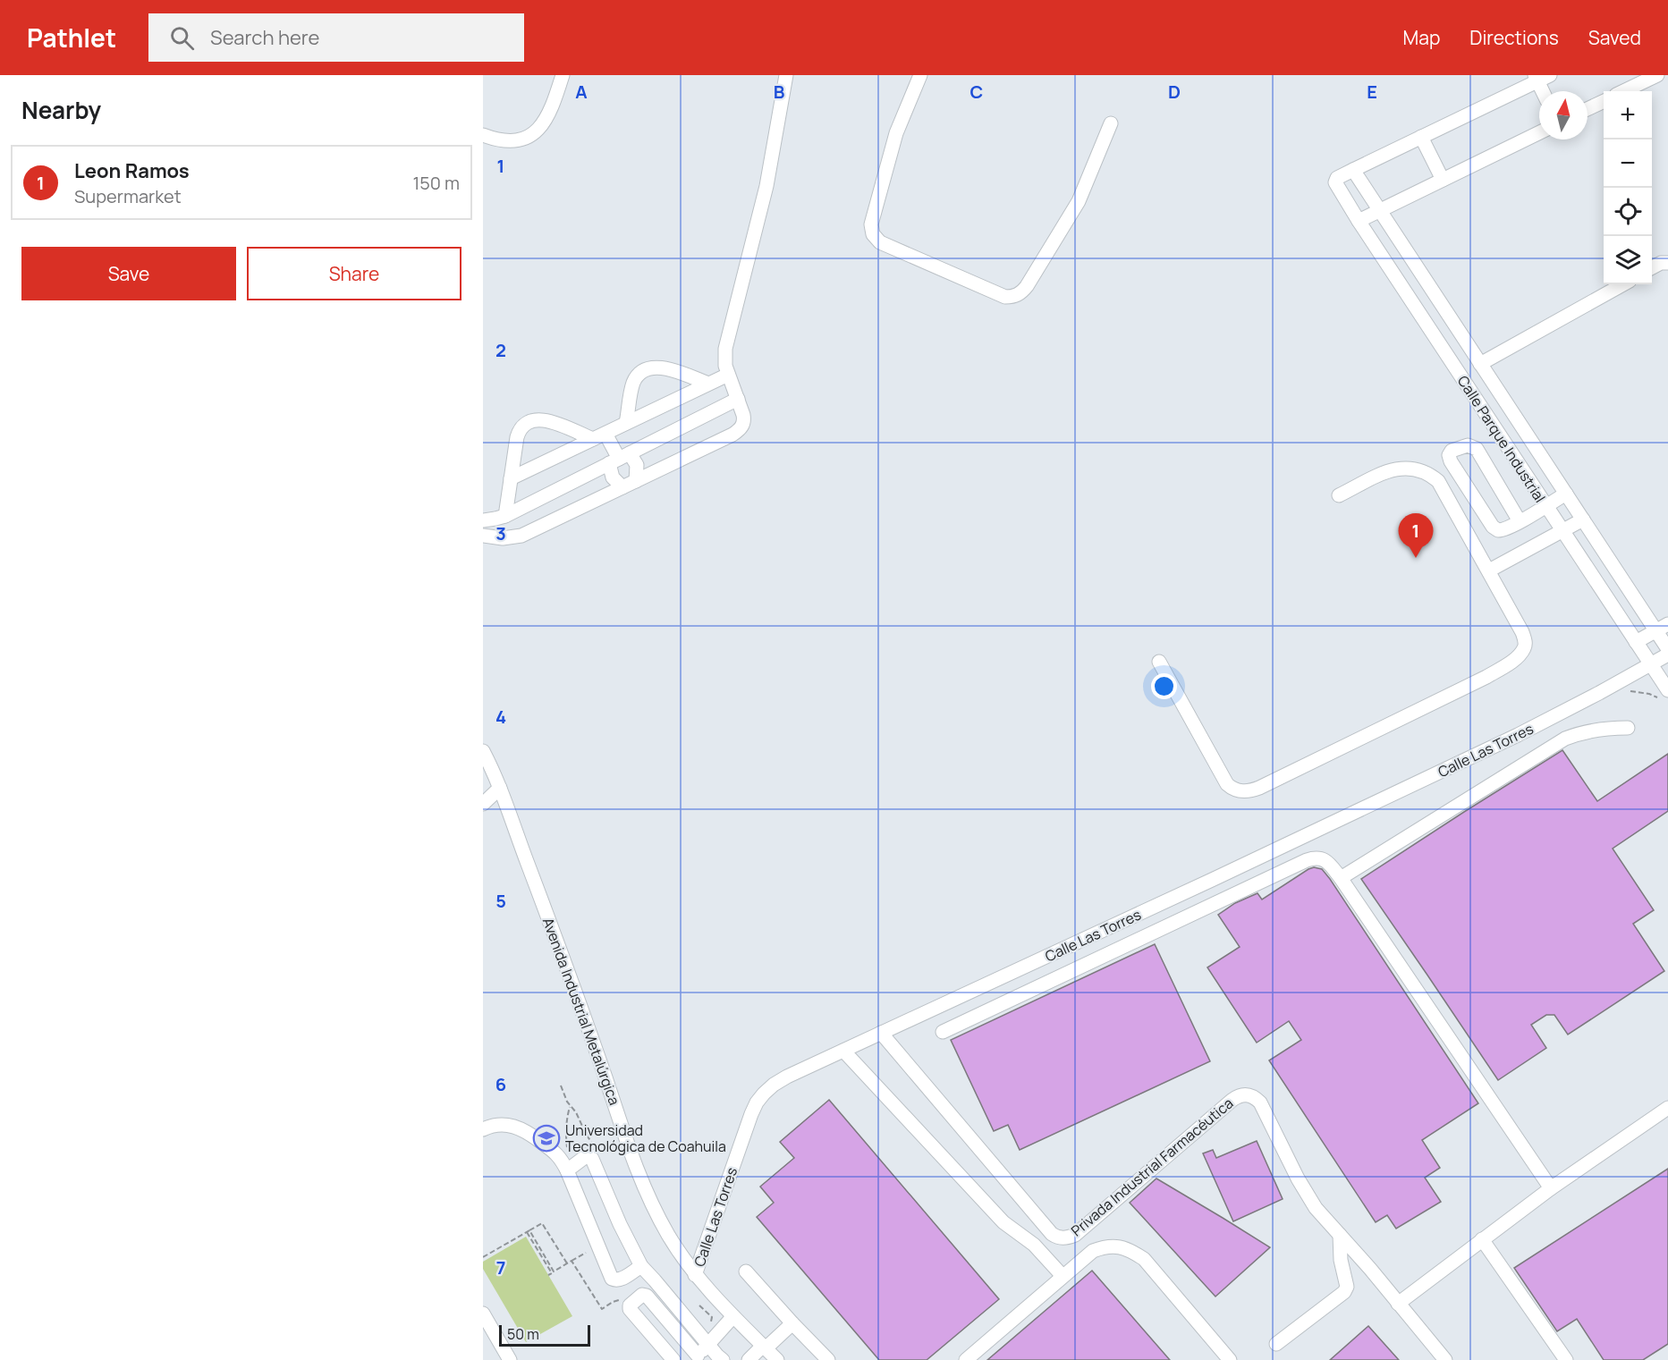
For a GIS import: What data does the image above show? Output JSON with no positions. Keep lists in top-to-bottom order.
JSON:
{
  "streets": {
    "street": [
      "Calle Parque Industrial",
      "Calle Las Torres",
      "Avenida Industrial Metalúrgica",
      "Privada Industrial Farmacéutica"
    ]
  },
  "crossings": [
    ["Calle Parque Industrial", "Calle Las Torres"],
    ["Calle Las Torres", "Avenida Industrial Metalúrgica"],
    ["Calle Las Torres", "Privada Industrial Farmacéutica"]
  ],
  "places": {
    "school or university": ["Universidad Tecnológica de Coahuila"]
  },
  "scale_bar": "50 m",
  "north": "top",
  "page": {
    "header": "Pathlet",
    "search": "Search here",
    "nav": ["Map", "Directions", "Saved"],
    "heading": "Nearby",
    "map_buttons": ["+", "−"],
    "list": [
      {
        "mark": "1",
        "name": "Leon Ramos",
        "note": "Supermarket",
        "value": "150 m"
      }
    ],
    "buttons": ["Save", "Share"],
    "pins": "1",
    "scale": "50 m"
  },
  "grid": {
    "columns": [
      "A",
      "B",
      "C",
      "D",
      "E"
    ],
    "rows": [
      "1",
      "2",
      "3",
      "4",
      "5",
      "6",
      "7"
    ]
  }
}
